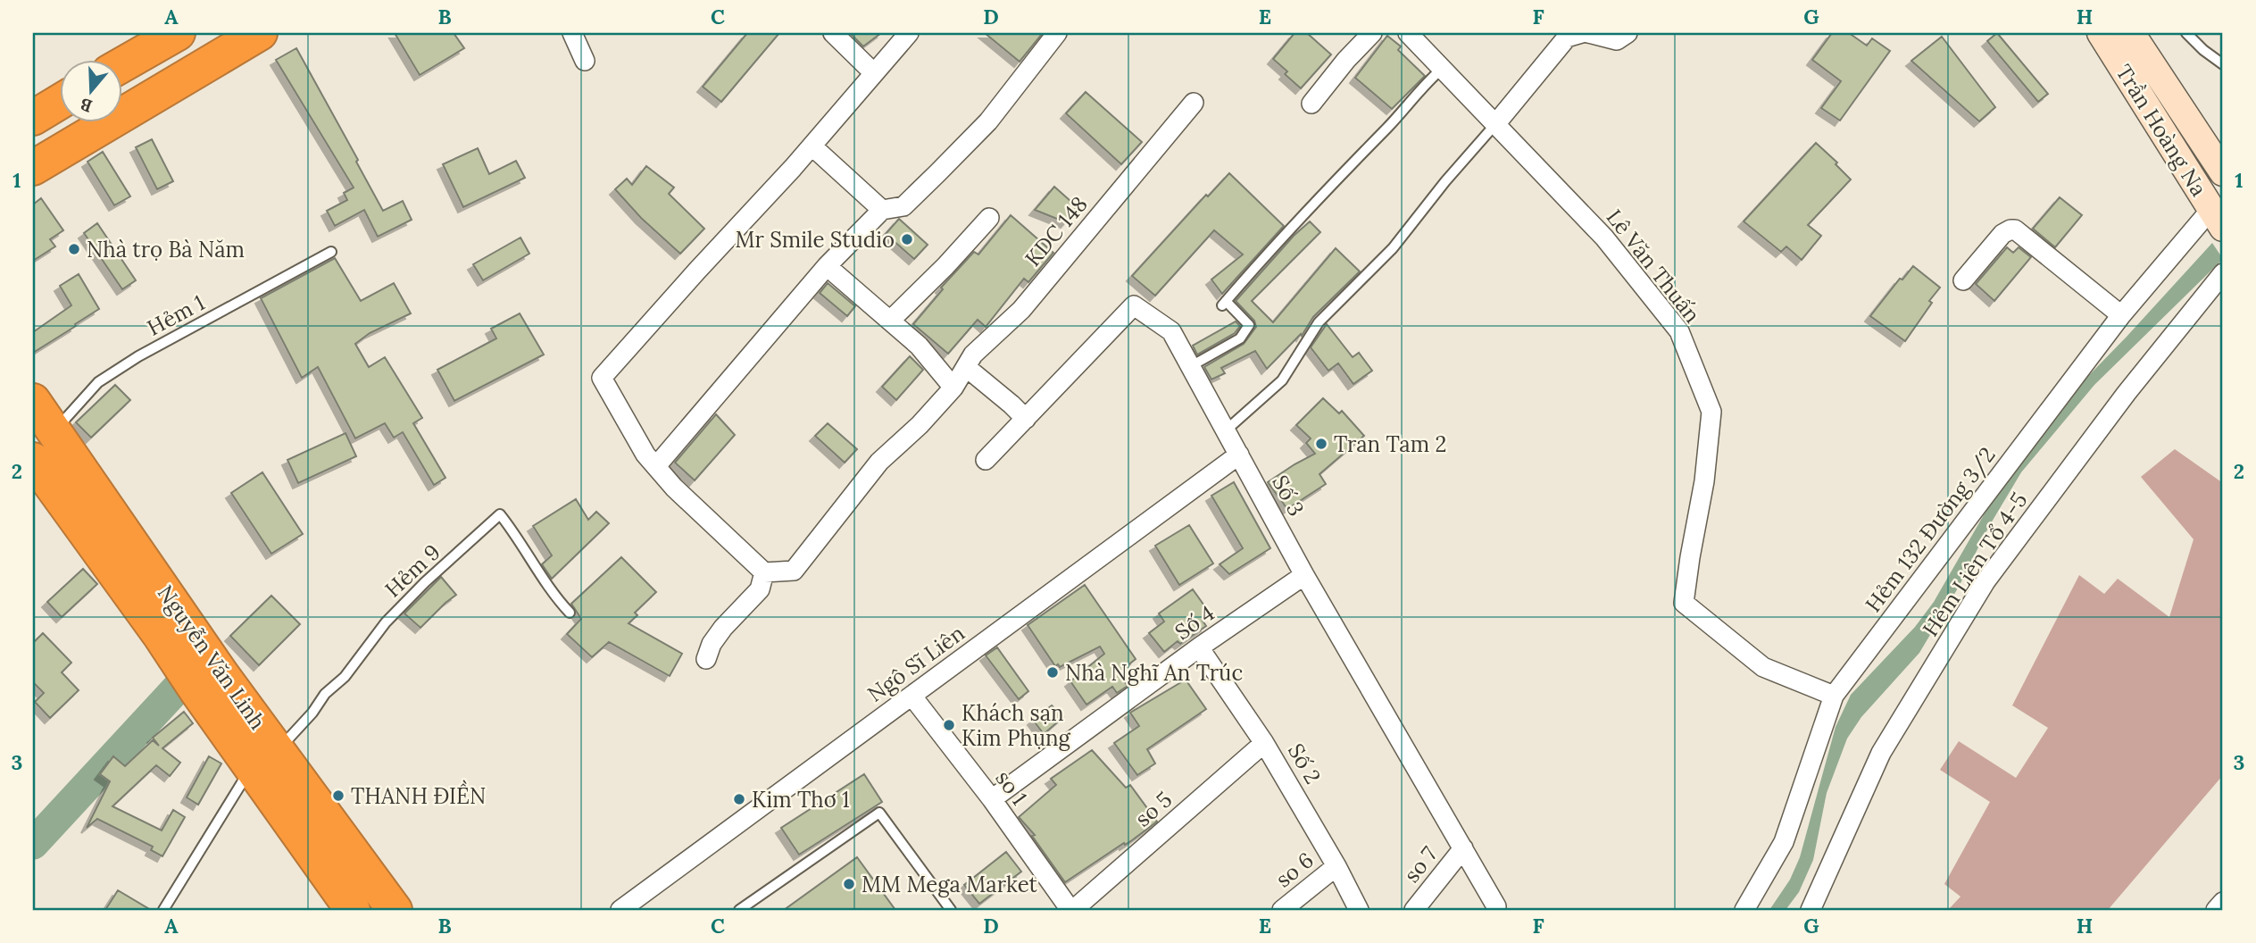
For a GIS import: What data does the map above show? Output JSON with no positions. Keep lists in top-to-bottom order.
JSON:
{
  "streets": {
    "highway": ["Nguyễn Văn Linh"],
    "main road": ["Trần Hoàng Na"],
    "street": [
      "KDC 148",
      "Lê Văn Thuấn",
      "Số 3",
      "Hẻm 132 Đường 3/2",
      "Hẻm Liên Tổ 4-5",
      "Số 4",
      "Ngô Sĩ Liên",
      "Số 2",
      "so 1",
      "so 5",
      "so 7",
      "so 6"
    ],
    "lane": ["Hẻm 1", "Hẻm 9"]
  },
  "crossings": [
    ["Trần Hoàng Na", "Hẻm 132 Đường 3/2"],
    ["Lê Văn Thuấn", "Hẻm 132 Đường 3/2"],
    ["Hẻm 1", "Nguyễn Văn Linh"],
    ["Số 3", "Số 4"],
    ["Số 3", "Ngô Sĩ Liên"],
    ["Số 3", "so 7"],
    ["Hẻm 9", "Nguyễn Văn Linh"],
    ["Số 4", "Số 2"],
    ["Số 4", "so 1"],
    ["Ngô Sĩ Liên", "so 1"],
    ["Số 2", "so 5"],
    ["Số 2", "so 6"],
    ["so 1", "so 5"]
  ],
  "places": [
    "Mr Smile Studio",
    "Nhà trọ Bà Năm",
    "Tran Tam 2",
    "Nhà Nghĩ An Trúc",
    "Khách sạn Kim Phụng",
    "THANH ĐIỀN",
    "Kim Thơ 1",
    "MM Mega Market"
  ],
  "north": "bottom",
  "grid": {
    "columns": [
      "A",
      "B",
      "C",
      "D",
      "E",
      "F",
      "G",
      "H"
    ],
    "rows": ["1", "2", "3"]
  }
}
